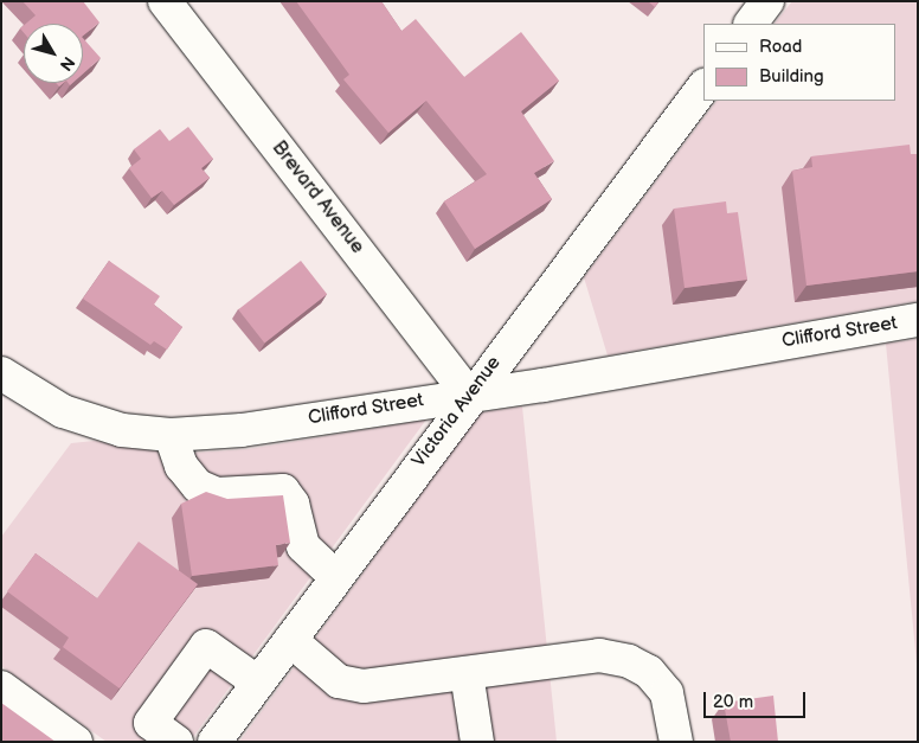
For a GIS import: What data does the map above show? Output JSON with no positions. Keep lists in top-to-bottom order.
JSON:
{
  "streets": {
    "street": ["Brevard Avenue", "Clifford Street", "Victoria Avenue"]
  },
  "crossings": [
    ["Brevard Avenue", "Clifford Street"],
    ["Brevard Avenue", "Victoria Avenue"],
    ["Clifford Street", "Victoria Avenue"]
  ],
  "legend": ["Road", "Building"],
  "scale_bar": "20 m",
  "north": "bottom right"
}
